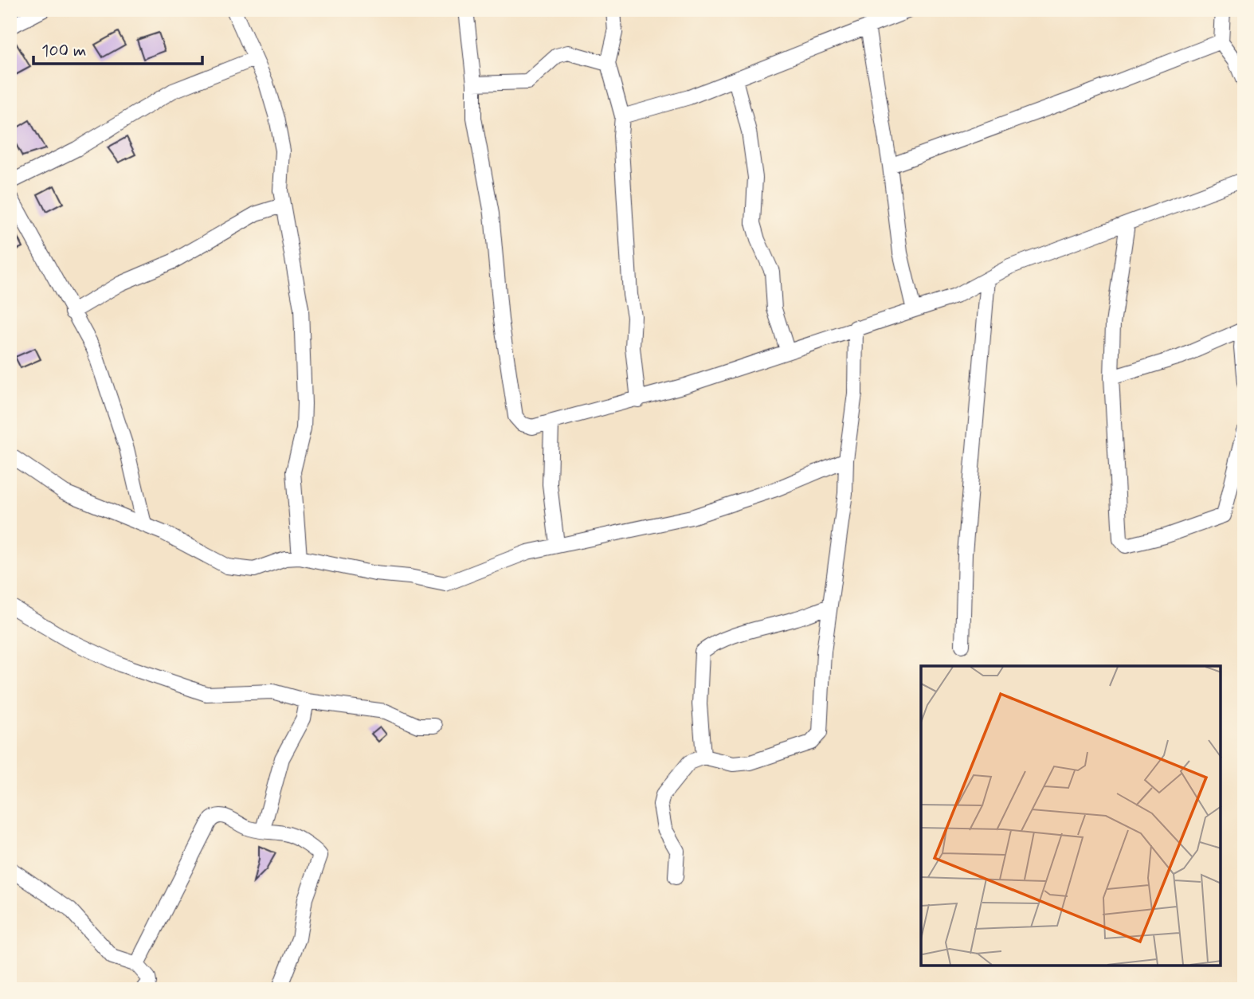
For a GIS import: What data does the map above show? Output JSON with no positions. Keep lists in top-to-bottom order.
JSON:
{
  "scale_bar": "100 m"
}
